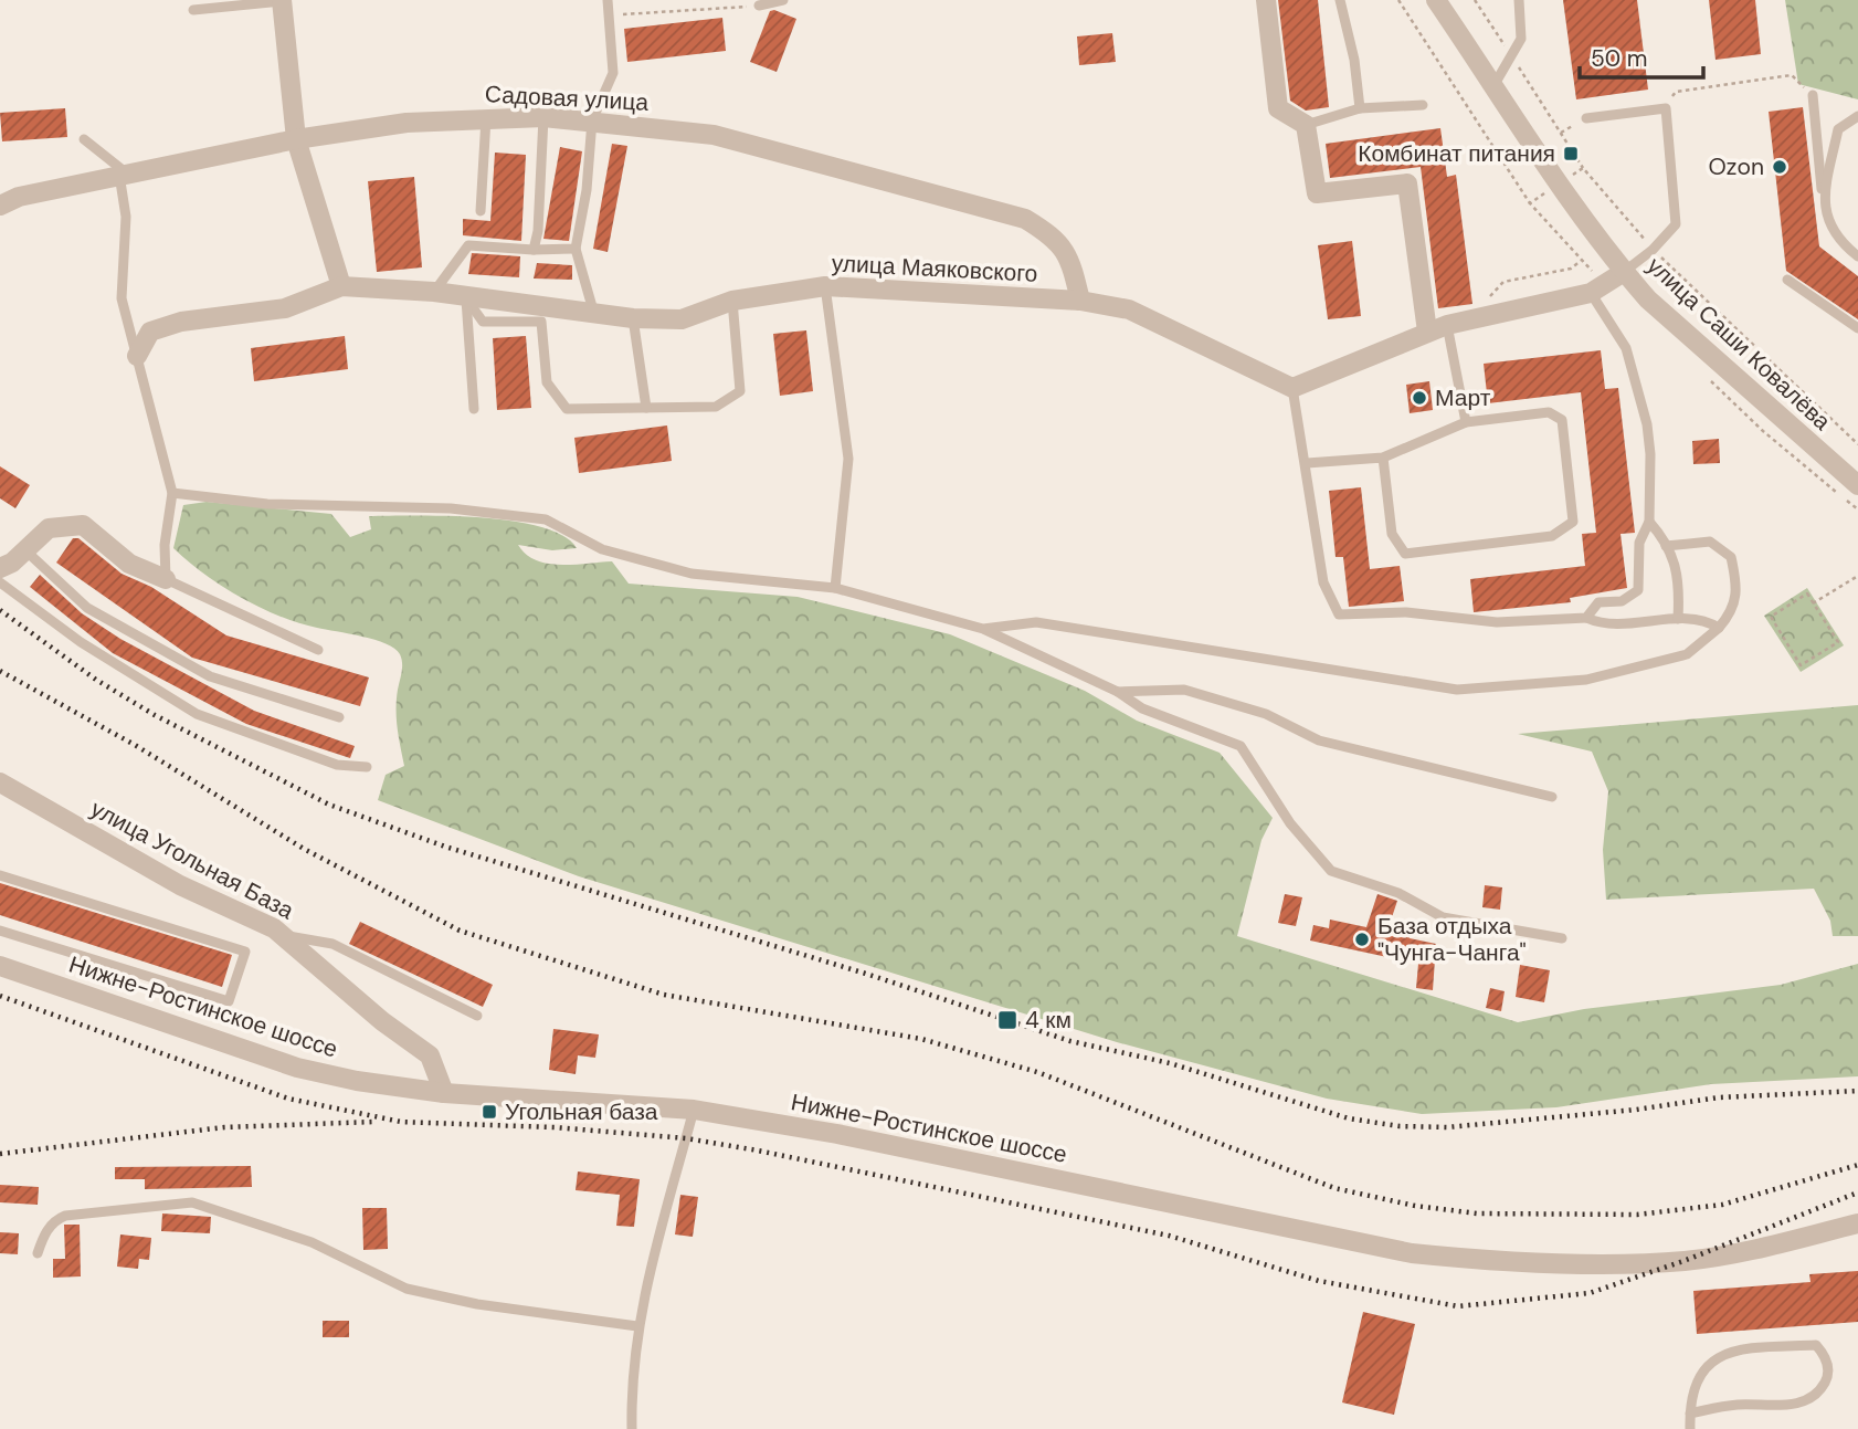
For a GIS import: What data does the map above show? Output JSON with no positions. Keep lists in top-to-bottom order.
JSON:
{
  "streets": {
    "street": [
      "Садовая улица",
      "улица Маяковского",
      "улица Саши Ковалёва",
      "улица Угольная База",
      "Нижне-Ростинское шоссе"
    ]
  },
  "crossings": [
    ["Садовая улица", "улица Маяковского"],
    ["улица Угольная База", "Нижне-Ростинское шоссе"]
  ],
  "places": {
    "transit": ["Комбинат питания", "4 км", "Угольная база"],
    "other": ["Ozon", "Март", "База отдыха \"Чунга-Чанга\""]
  },
  "scale_bar": "50 m"
}
